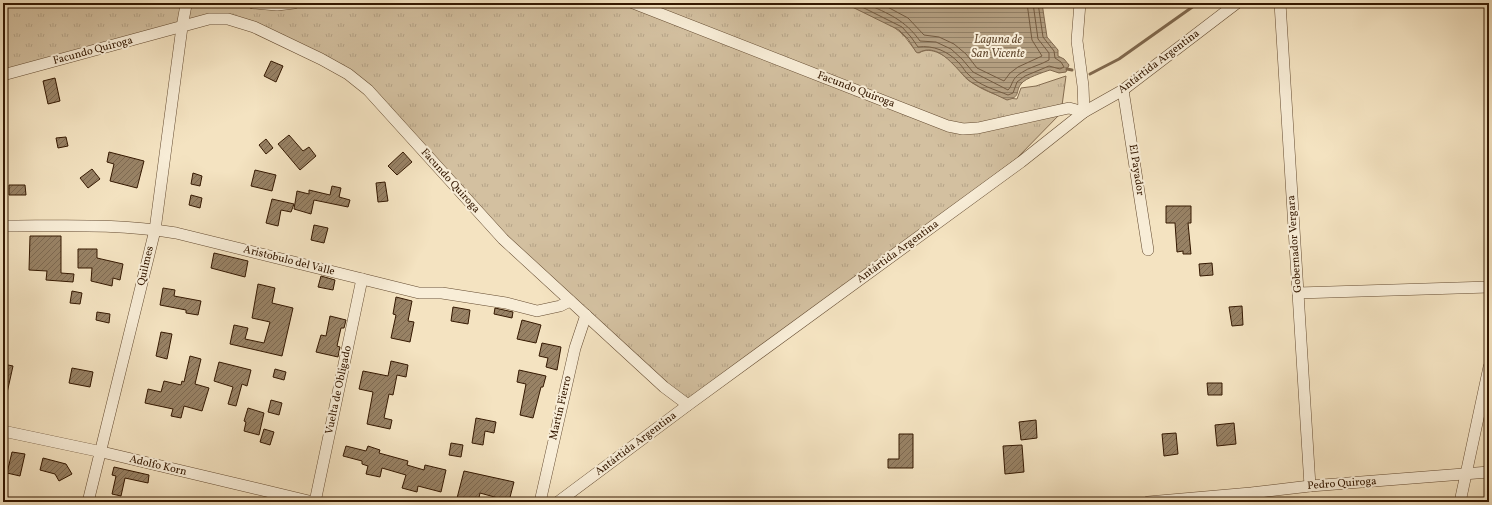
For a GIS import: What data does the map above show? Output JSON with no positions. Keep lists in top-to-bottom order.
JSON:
{
  "streets": {
    "street": [
      "Facundo Quiroga",
      "Antártida Argentina",
      "El Payador",
      "Gobernador Vergara",
      "Aristobulo del Valle",
      "Quilmes",
      "Vuelta de Obligado",
      "Martín Fierro",
      "Adolfo Korn",
      "Pedro Quiroga"
    ]
  },
  "crossings": [
    ["Facundo Quiroga", "Antártida Argentina"],
    ["Facundo Quiroga", "Aristobulo del Valle"],
    ["Facundo Quiroga", "Quilmes"],
    ["Facundo Quiroga", "Martín Fierro"],
    ["Antártida Argentina", "El Payador"],
    ["Gobernador Vergara", "Pedro Quiroga"],
    ["Aristobulo del Valle", "Quilmes"],
    ["Aristobulo del Valle", "Vuelta de Obligado"],
    ["Quilmes", "Adolfo Korn"],
    ["Vuelta de Obligado", "Adolfo Korn"]
  ],
  "water": ["Laguna de San Vicente"]
}
